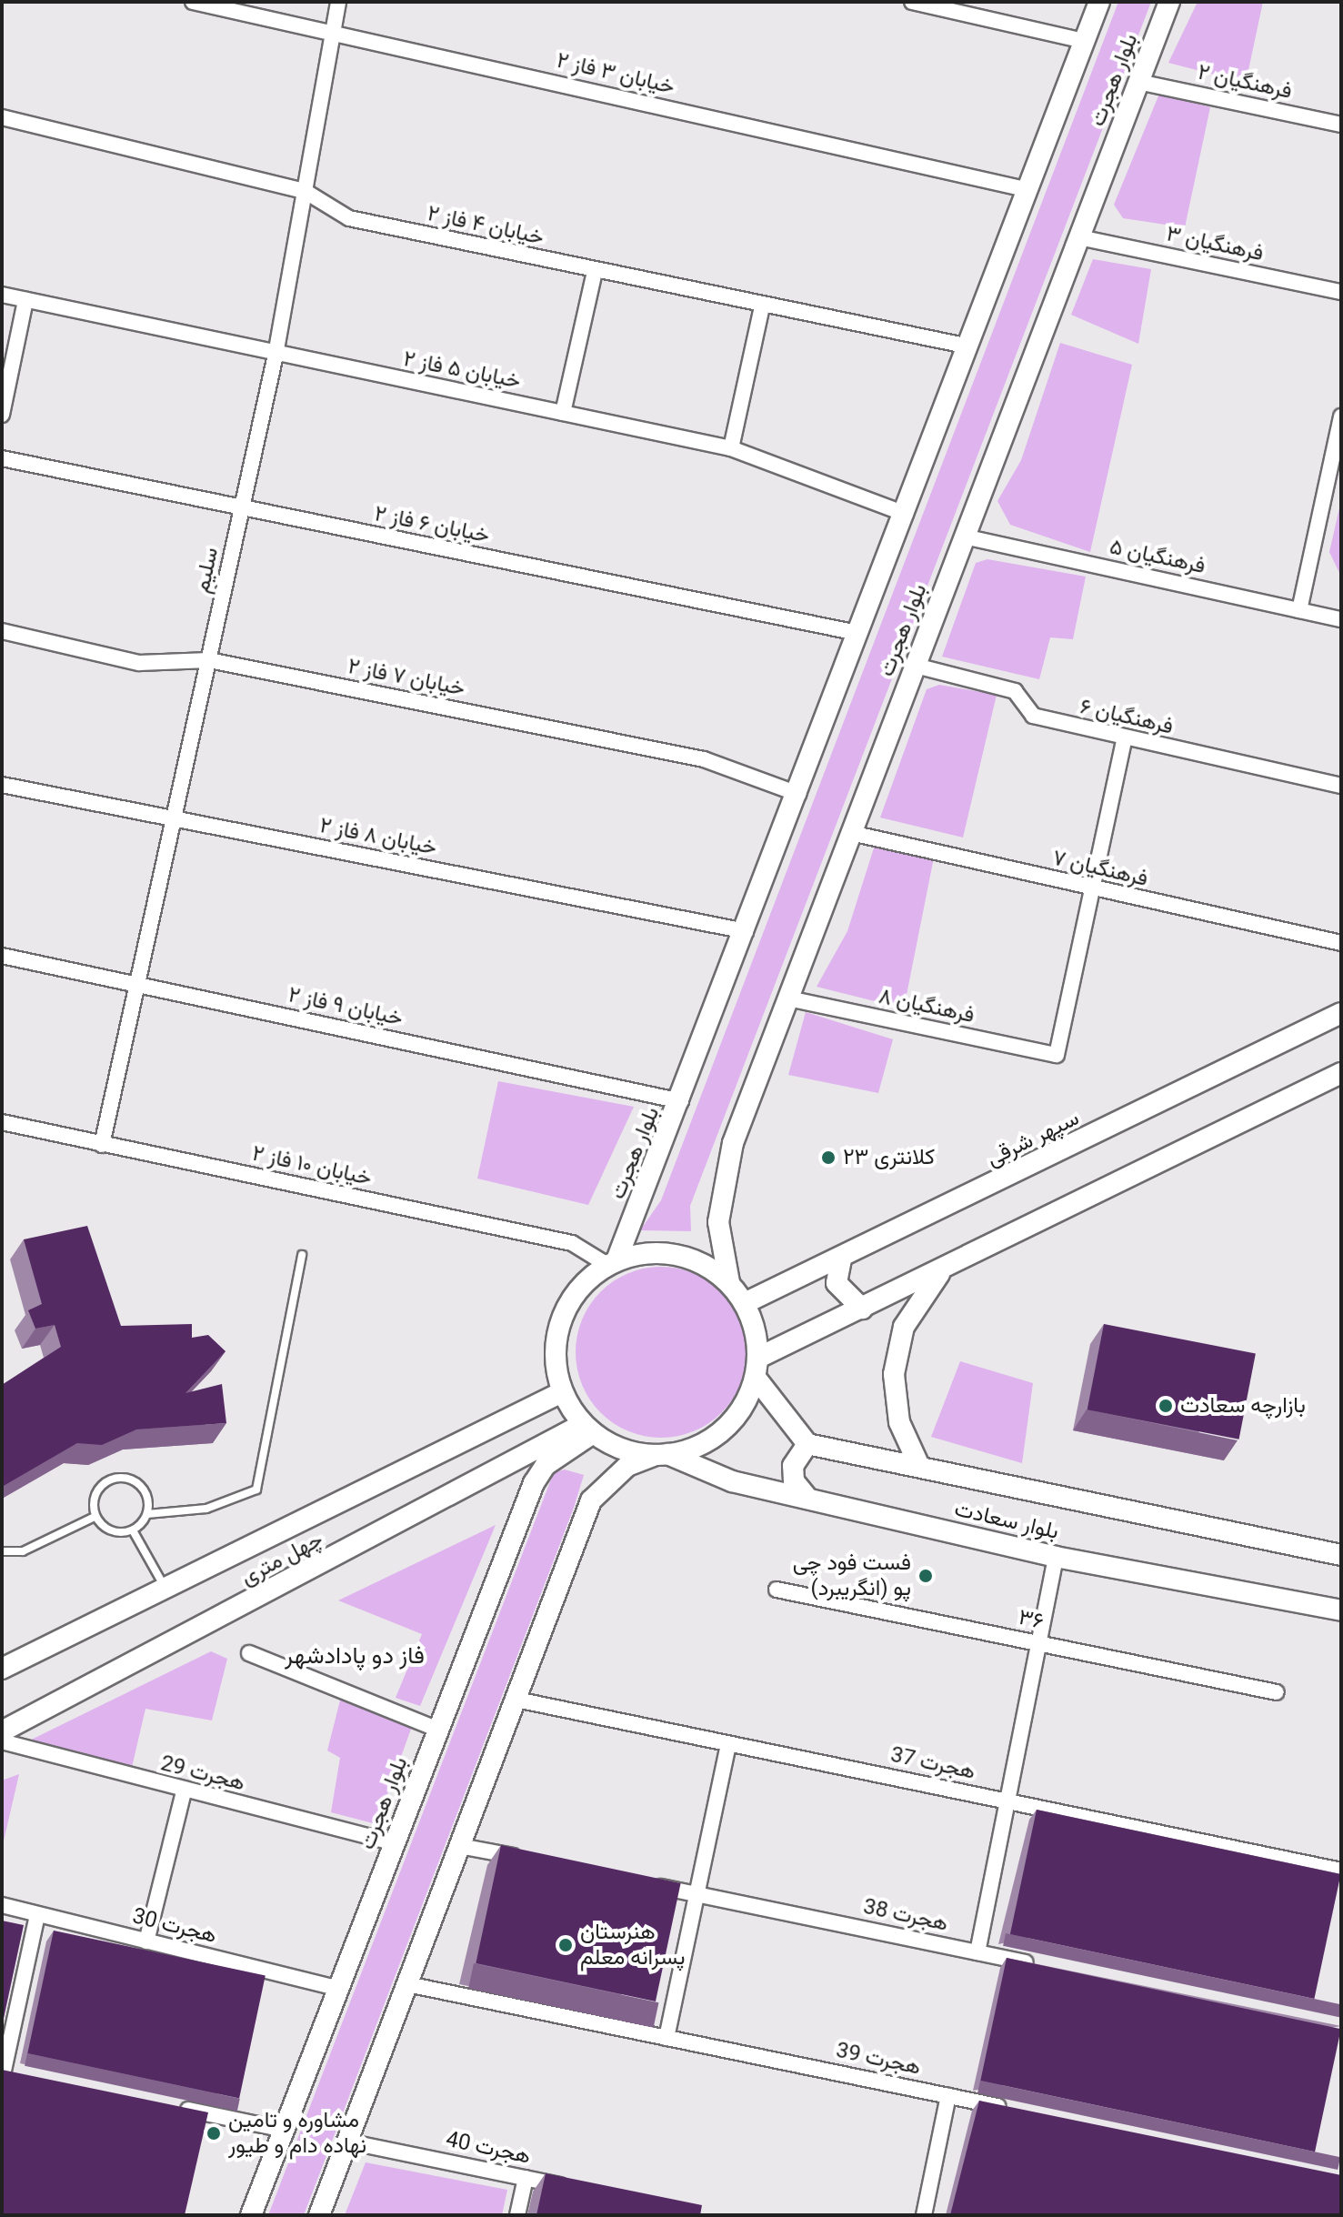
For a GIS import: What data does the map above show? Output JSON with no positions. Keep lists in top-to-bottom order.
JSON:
{
  "streets": {
    "main road": [
      "بلوار هجرت",
      "سپهر شرقی",
      "بلوار سعادت",
      "چهل متری"
    ],
    "street": [
      "خیابان ۳ فاز ۲",
      "فرهنگیان ۲",
      "خیابان ۴ فاز ۲",
      "فرهنگیان ۳",
      "خیابان ۵ فاز ۲",
      "خیابان ۶ فاز ۲",
      "فرهنگیان ۵",
      "سلیم",
      "خیابان ۷ فاز ۲",
      "فرهنگیان ۶",
      "خیابان ۸ فاز ۲",
      "فرهنگیان ۷",
      "فرهنگیان ۸",
      "خیابان ۹ فاز ۲",
      "خیابان ۱۰ فاز ۲",
      "۳۶",
      "هجرت 37",
      "هجرت 29",
      "هجرت 38",
      "هجرت 30",
      "هجرت 39",
      "هجرت 40"
    ]
  },
  "crossings": [
    ["خیابان ۳ فاز ۲", "بلوار هجرت"],
    ["خیابان ۳ فاز ۲", "سلیم"],
    ["بلوار هجرت", "فرهنگیان ۲"],
    ["بلوار هجرت", "خیابان ۴ فاز ۲"],
    ["بلوار هجرت", "فرهنگیان ۳"],
    ["بلوار هجرت", "خیابان ۵ فاز ۲"],
    ["بلوار هجرت", "خیابان ۶ فاز ۲"],
    ["بلوار هجرت", "فرهنگیان ۵"],
    ["بلوار هجرت", "خیابان ۷ فاز ۲"],
    ["بلوار هجرت", "فرهنگیان ۶"],
    ["بلوار هجرت", "خیابان ۸ فاز ۲"],
    ["بلوار هجرت", "فرهنگیان ۷"],
    ["بلوار هجرت", "فرهنگیان ۸"],
    ["بلوار هجرت", "خیابان ۹ فاز ۲"],
    ["بلوار هجرت", "سپهر شرقی"],
    ["بلوار هجرت", "خیابان ۱۰ فاز ۲"],
    ["بلوار هجرت", "بلوار سعادت"],
    ["بلوار هجرت", "چهل متری"],
    ["بلوار هجرت", "هجرت 29"],
    ["بلوار هجرت", "هجرت 30"],
    ["خیابان ۴ فاز ۲", "سلیم"],
    ["خیابان ۵ فاز ۲", "سلیم"],
    ["خیابان ۶ فاز ۲", "سلیم"],
    ["سلیم", "خیابان ۷ فاز ۲"],
    ["سلیم", "خیابان ۸ فاز ۲"],
    ["سلیم", "خیابان ۹ فاز ۲"],
    ["سلیم", "خیابان ۱۰ فاز ۲"],
    ["فرهنگیان ۷", "فرهنگیان ۸"],
    ["سپهر شرقی", "خیابان ۱۰ فاز ۲"],
    ["سپهر شرقی", "بلوار سعادت"],
    ["سپهر شرقی", "چهل متری"],
    ["خیابان ۱۰ فاز ۲", "بلوار سعادت"],
    ["خیابان ۱۰ فاز ۲", "چهل متری"],
    ["بلوار سعادت", "چهل متری"]
  ],
  "districts": ["فاز دو پادادشهر"],
  "places": [
    "کلانتری ۲۳",
    "بازارچه سعادت",
    "فست فود چی پو (انگریبرد)",
    "هنرستان پسرانه معلم",
    "مشاوره و تامین نهاده دام و طیور"
  ]
}
